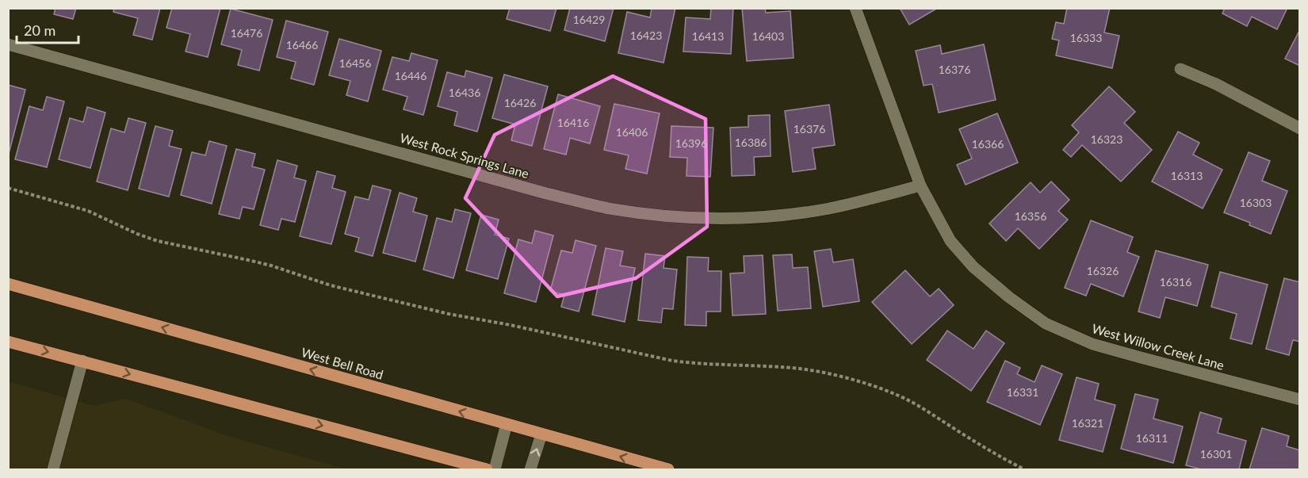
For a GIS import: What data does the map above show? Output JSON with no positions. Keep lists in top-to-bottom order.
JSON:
{
  "streets": {
    "main road": ["West Bell Road"],
    "street": ["West Rock Springs Lane", "West Willow Creek Lane"]
  },
  "crossings": [
    ["West Rock Springs Lane", "West Willow Creek Lane"]
  ],
  "house_numbers": [
    "16429",
    "16476",
    "16423",
    "16413",
    "16403",
    "16333",
    "16466",
    "16456",
    "16376",
    "16446",
    "16436",
    "16426",
    "16416",
    "16376",
    "16406",
    "16323",
    "16386",
    "16396",
    "16366",
    "16313",
    "16303",
    "16356",
    "16326",
    "16316",
    "16331",
    "16321",
    "16311",
    "16301"
  ],
  "scale_bar": "20 m"
}
